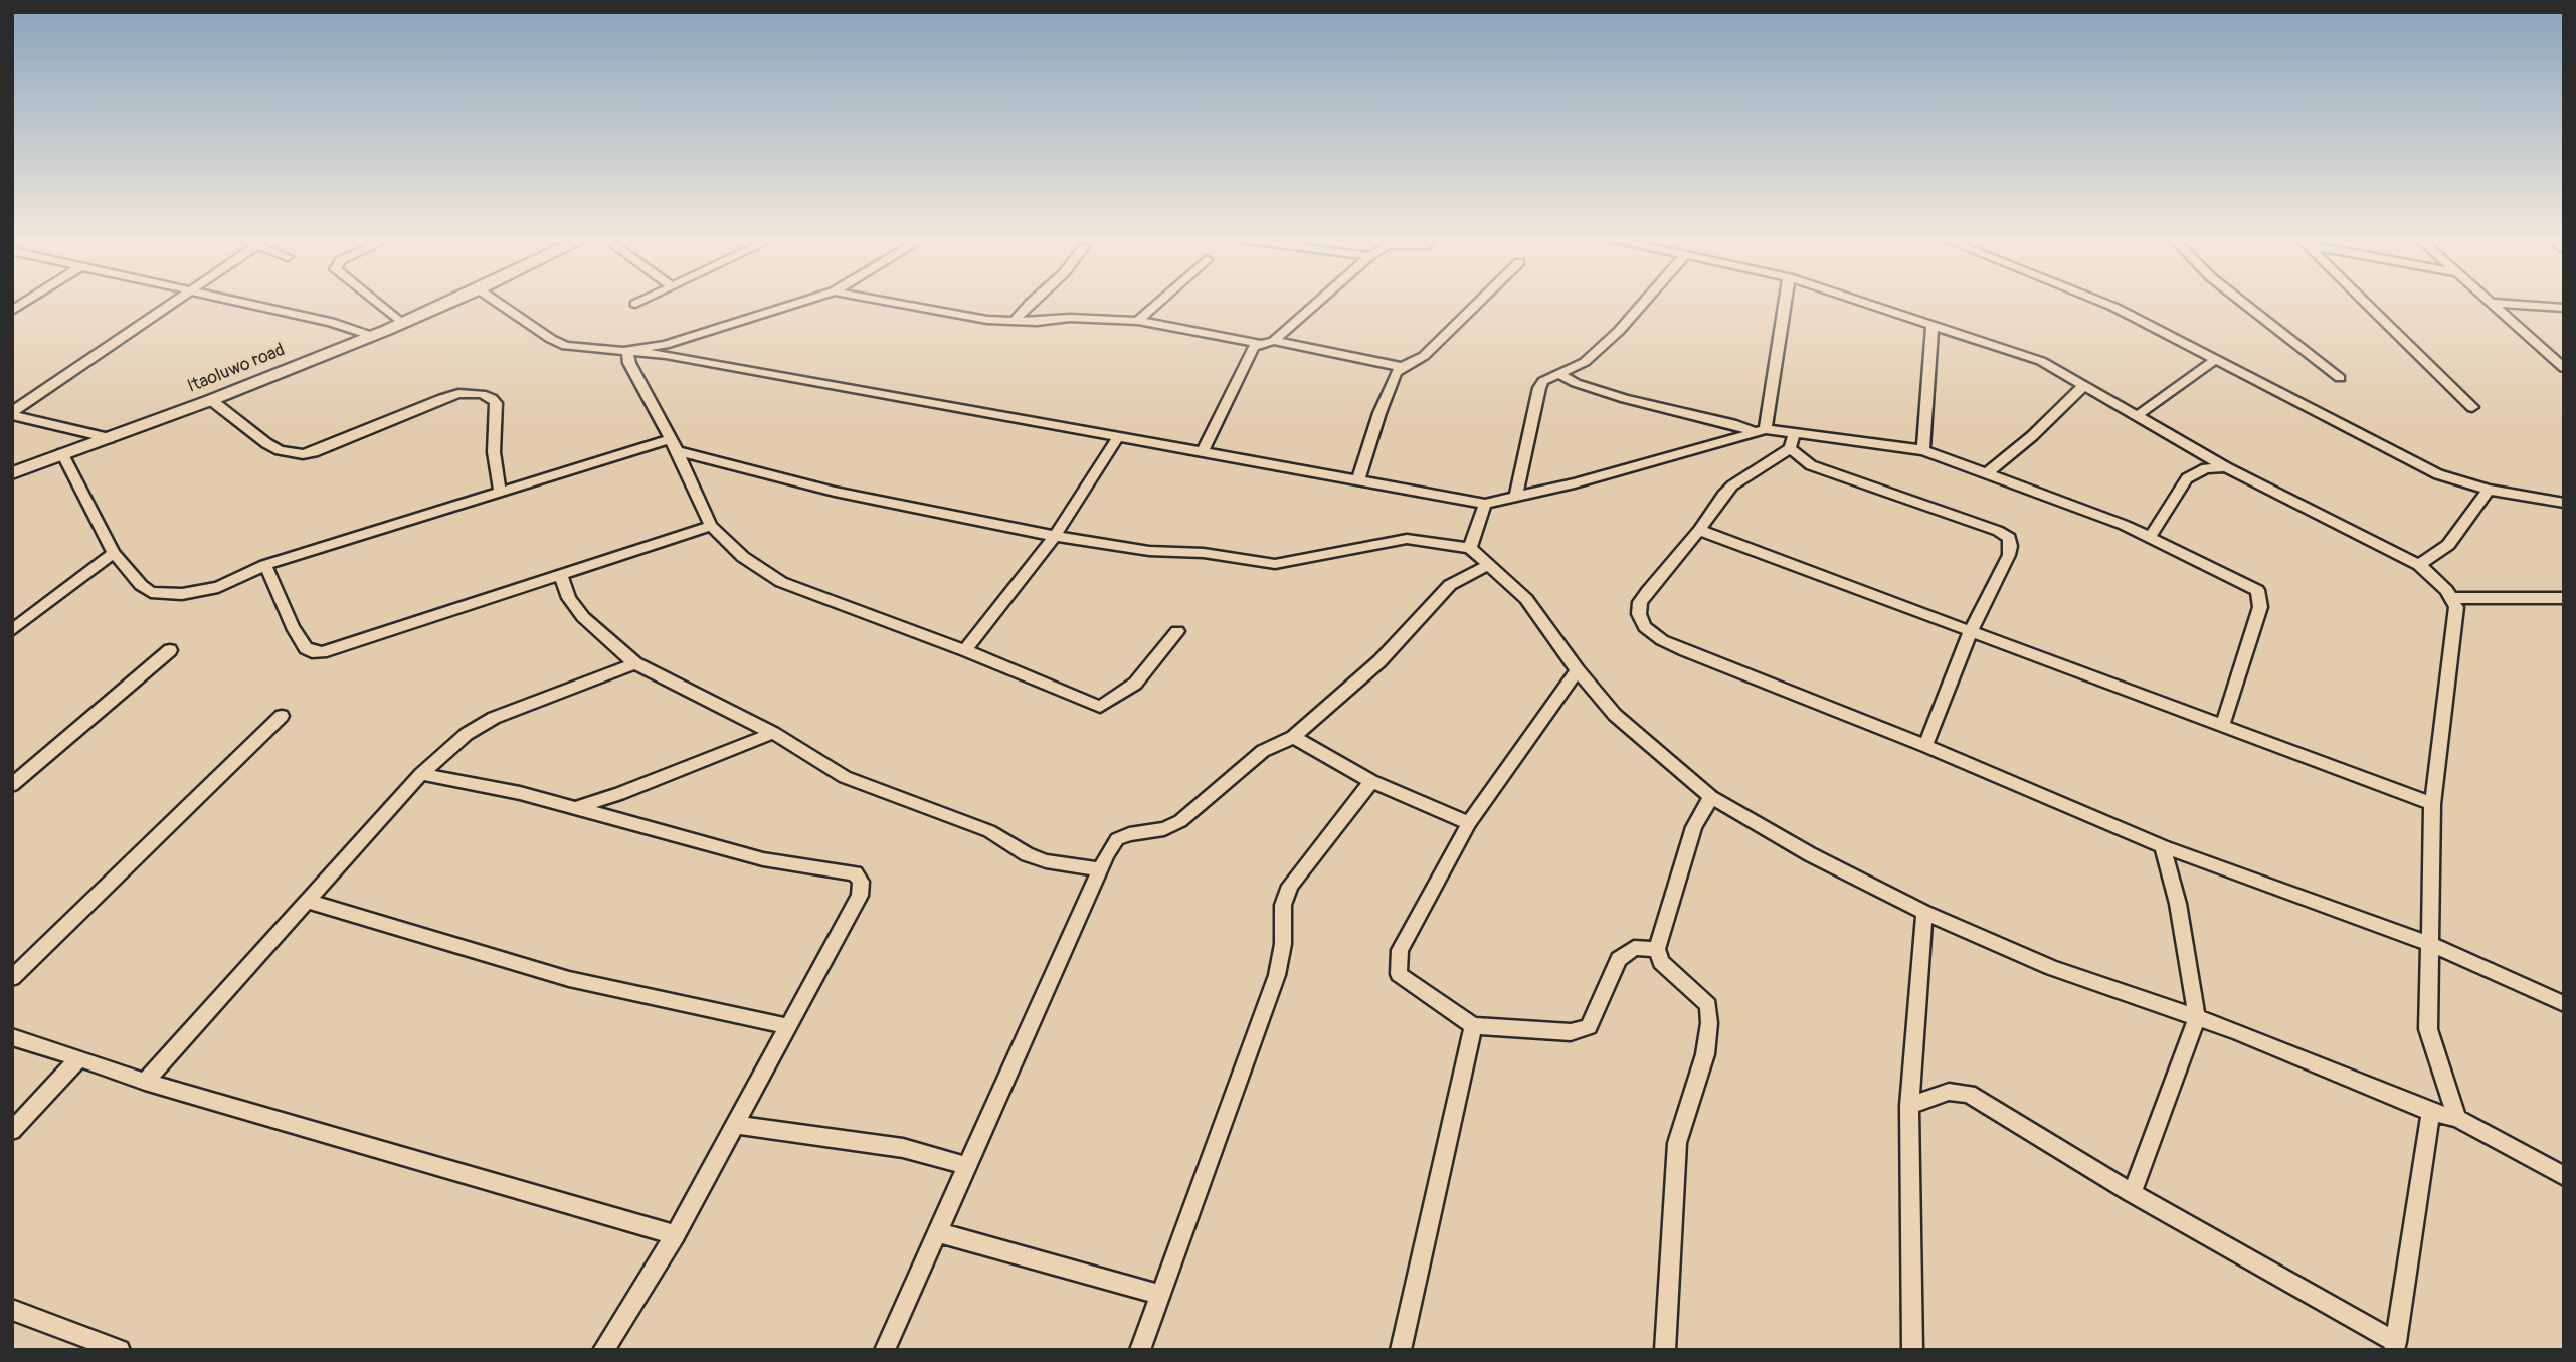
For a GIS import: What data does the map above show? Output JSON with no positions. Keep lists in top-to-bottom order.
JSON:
{
  "streets": {
    "street": ["Itaoluwo road"]
  }
}
